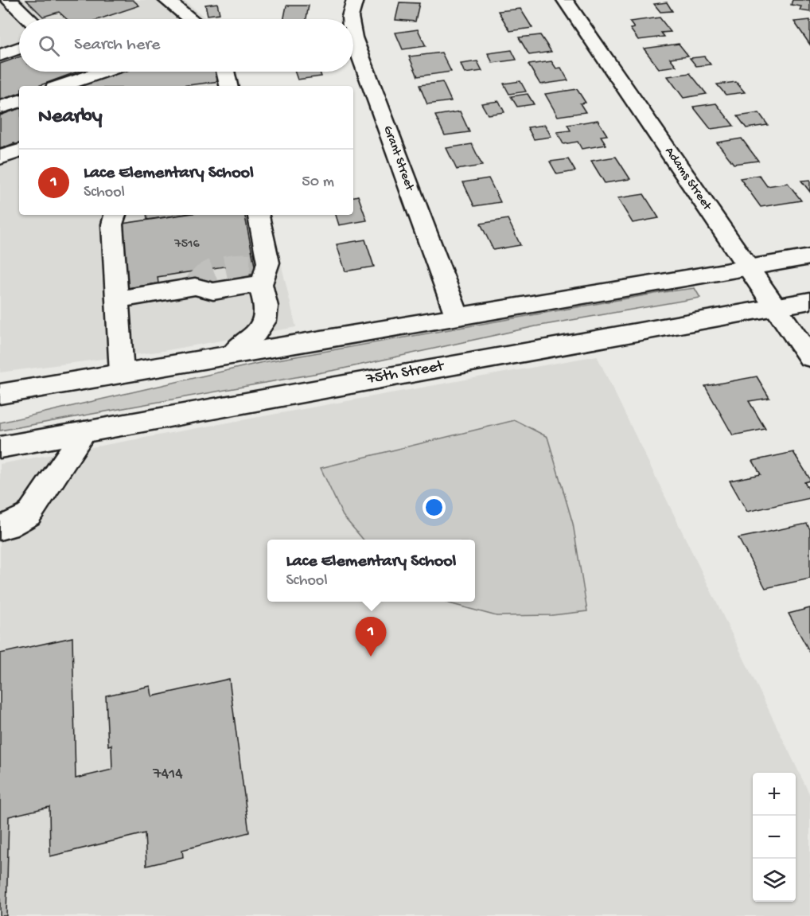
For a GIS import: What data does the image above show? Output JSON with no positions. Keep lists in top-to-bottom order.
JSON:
{
  "streets": {
    "main road": ["Grant Street", "Adams Street", "75th Street"]
  },
  "crossings": [
    ["Adams Street", "75th Street"]
  ],
  "house_numbers": ["7516", "7414"],
  "page": {
    "search": "Search here",
    "heading": "Nearby",
    "list": [
      {
        "mark": "1",
        "name": "Lace Elementary School",
        "note": "School",
        "value": "50 m"
      }
    ],
    "popup": ["Lace Elementary School", "School"],
    "pins": "1",
    "map_buttons": ["+", "−"]
  }
}
